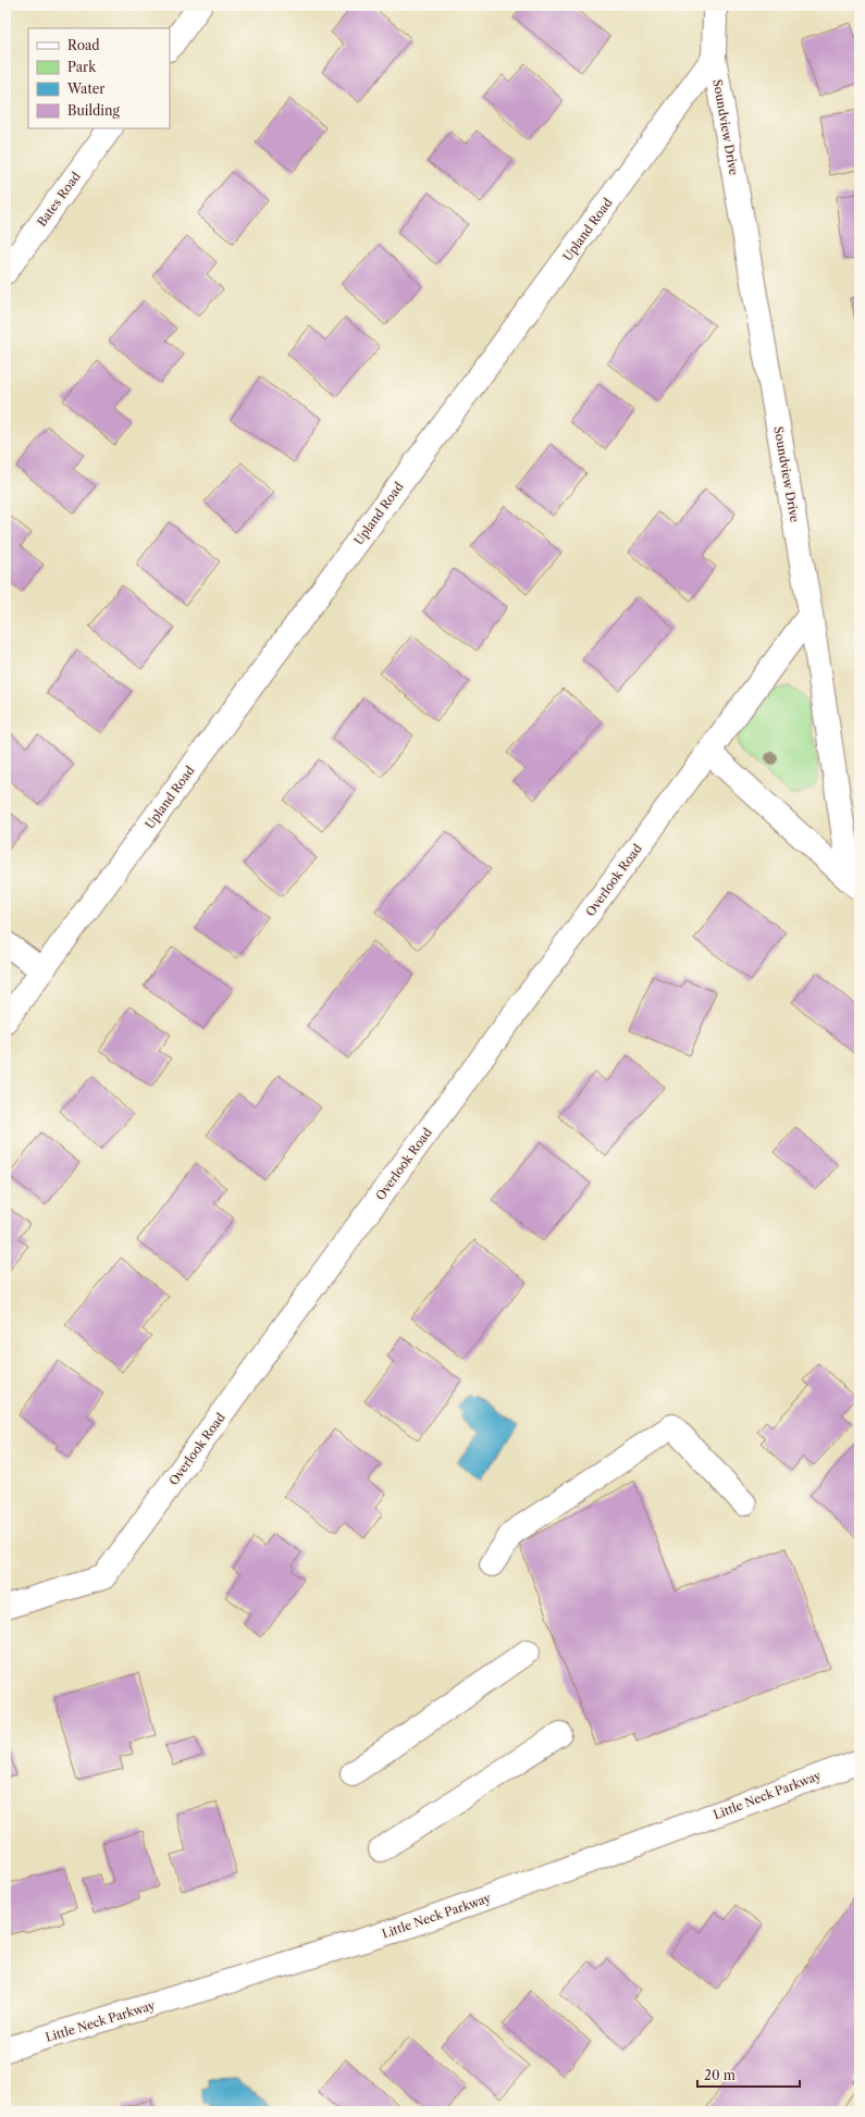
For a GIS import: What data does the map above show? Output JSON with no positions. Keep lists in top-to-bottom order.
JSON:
{
  "streets": {
    "street": [
      "Soundview Drive",
      "Bates Road",
      "Upland Road",
      "Overlook Road",
      "Little Neck Parkway"
    ]
  },
  "crossings": [
    ["Soundview Drive", "Upland Road"],
    ["Soundview Drive", "Overlook Road"]
  ],
  "legend": [
    "Road",
    "Park",
    "Water",
    "Building"
  ],
  "scale_bar": "20 m"
}
